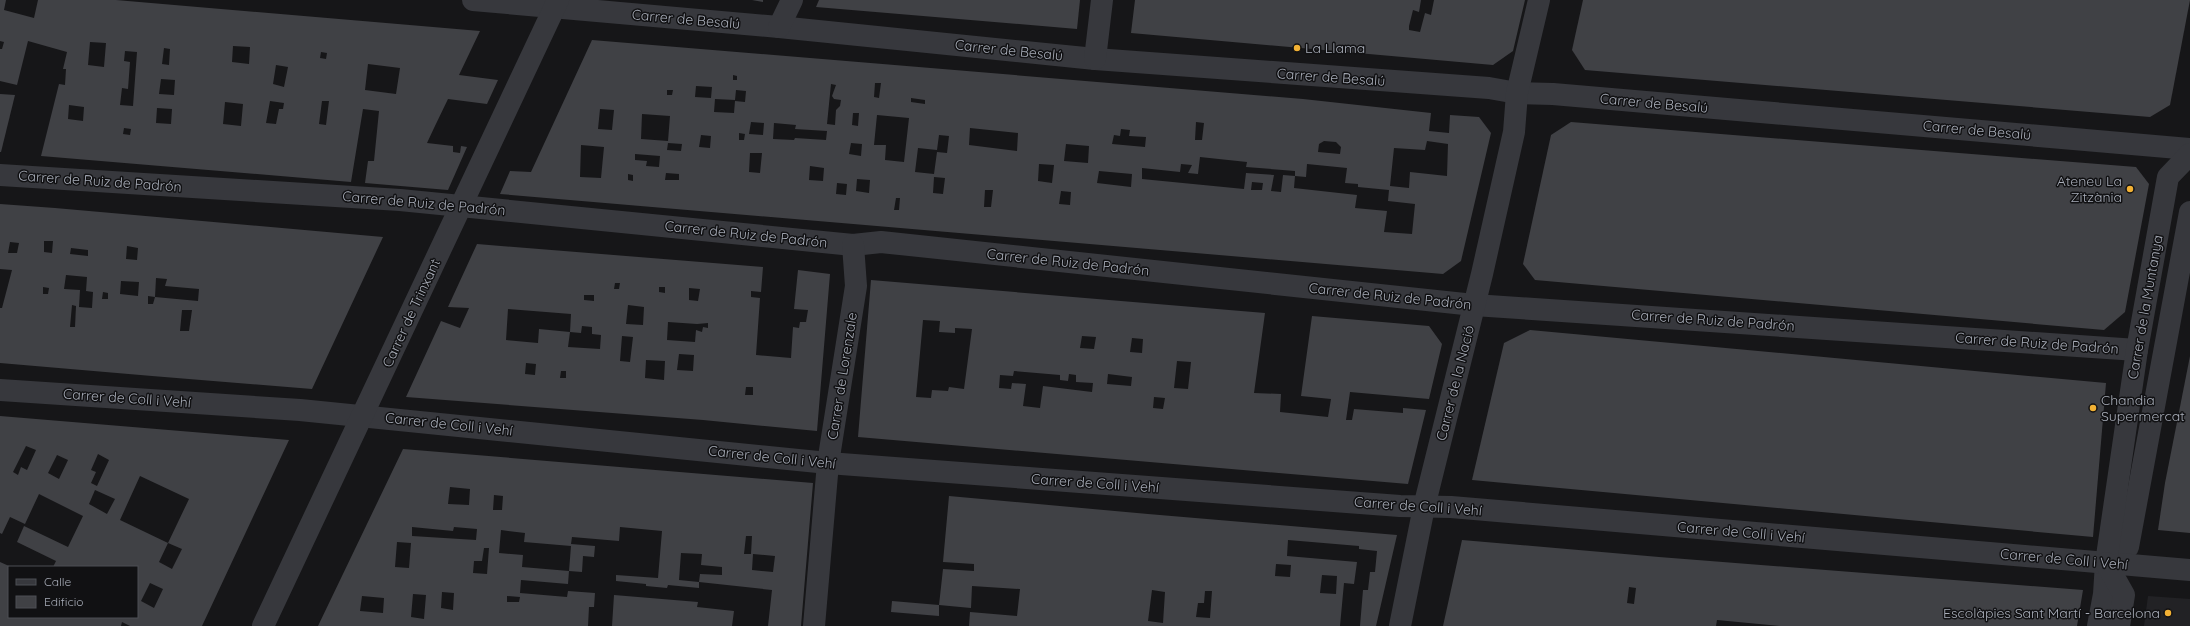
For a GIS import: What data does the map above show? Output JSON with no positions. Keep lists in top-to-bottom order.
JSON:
{
  "streets": {
    "street": [
      "Carrer de Besalú",
      "Carrer de Ruiz de Padrón",
      "Carrer de la Muntanya",
      "Carrer de Trinxant",
      "Carrer de Lorenzale",
      "Carrer de la Nació",
      "Carrer de Coll i Vehí"
    ]
  },
  "crossings": [
    ["Carrer de Besalú", "Carrer de Trinxant"],
    ["Carrer de Besalú", "Carrer de la Nació"],
    ["Carrer de Ruiz de Padrón", "Carrer de la Muntanya"],
    ["Carrer de Ruiz de Padrón", "Carrer de Trinxant"],
    ["Carrer de Ruiz de Padrón", "Carrer de Lorenzale"],
    ["Carrer de Ruiz de Padrón", "Carrer de la Nació"],
    ["Carrer de la Muntanya", "Carrer de Coll i Vehí"],
    ["Carrer de Trinxant", "Carrer de Coll i Vehí"],
    ["Carrer de Lorenzale", "Carrer de Coll i Vehí"],
    ["Carrer de la Nació", "Carrer de Coll i Vehí"]
  ],
  "places": [
    "La Llama",
    "Ateneu La Zitzània",
    "Chandia Supermercat",
    "Escolàpies Sant Martí - Barcelona"
  ],
  "legend": ["Calle", "Edificio"]
}
